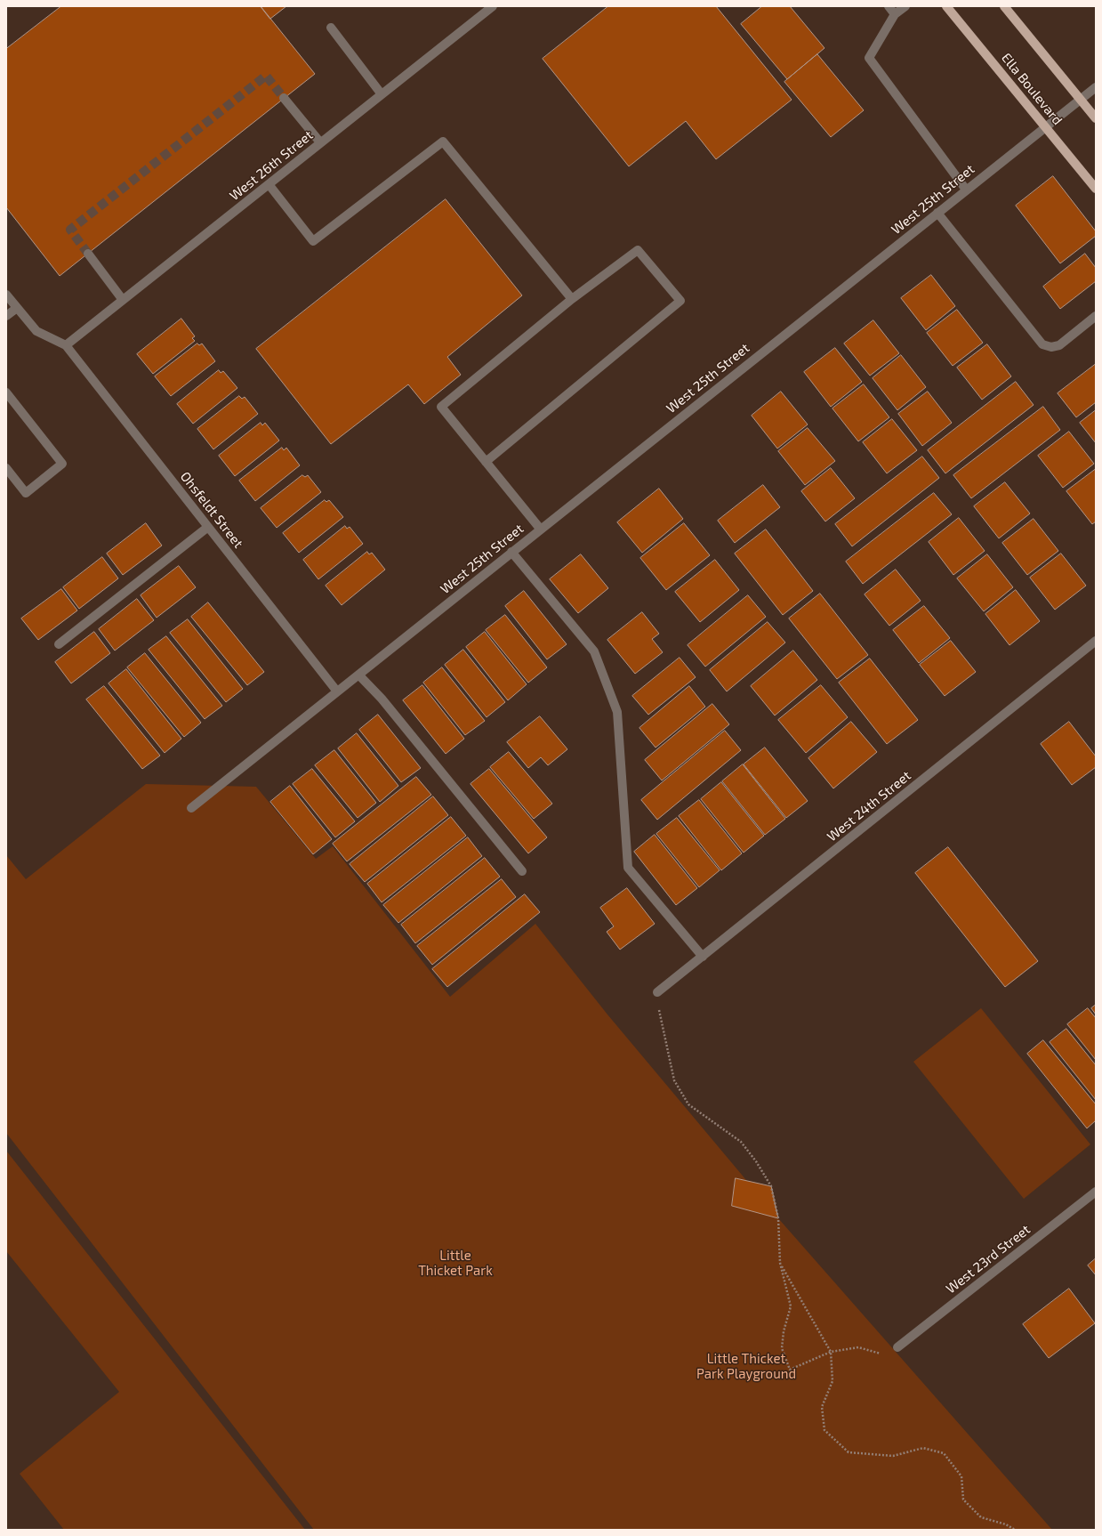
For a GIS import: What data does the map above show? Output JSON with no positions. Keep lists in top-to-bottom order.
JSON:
{
  "streets": {
    "main road": ["Ella Boulevard"],
    "street": [
      "West 26th Street",
      "West 25th Street",
      "Ohsfeldt Street",
      "West 24th Street",
      "West 23rd Street"
    ]
  },
  "crossings": [
    ["Ella Boulevard", "West 25th Street"],
    ["West 26th Street", "Ohsfeldt Street"],
    ["West 25th Street", "Ohsfeldt Street"]
  ],
  "parks": ["Little Thicket Park", "Little Thicket Park Playground"]
}
